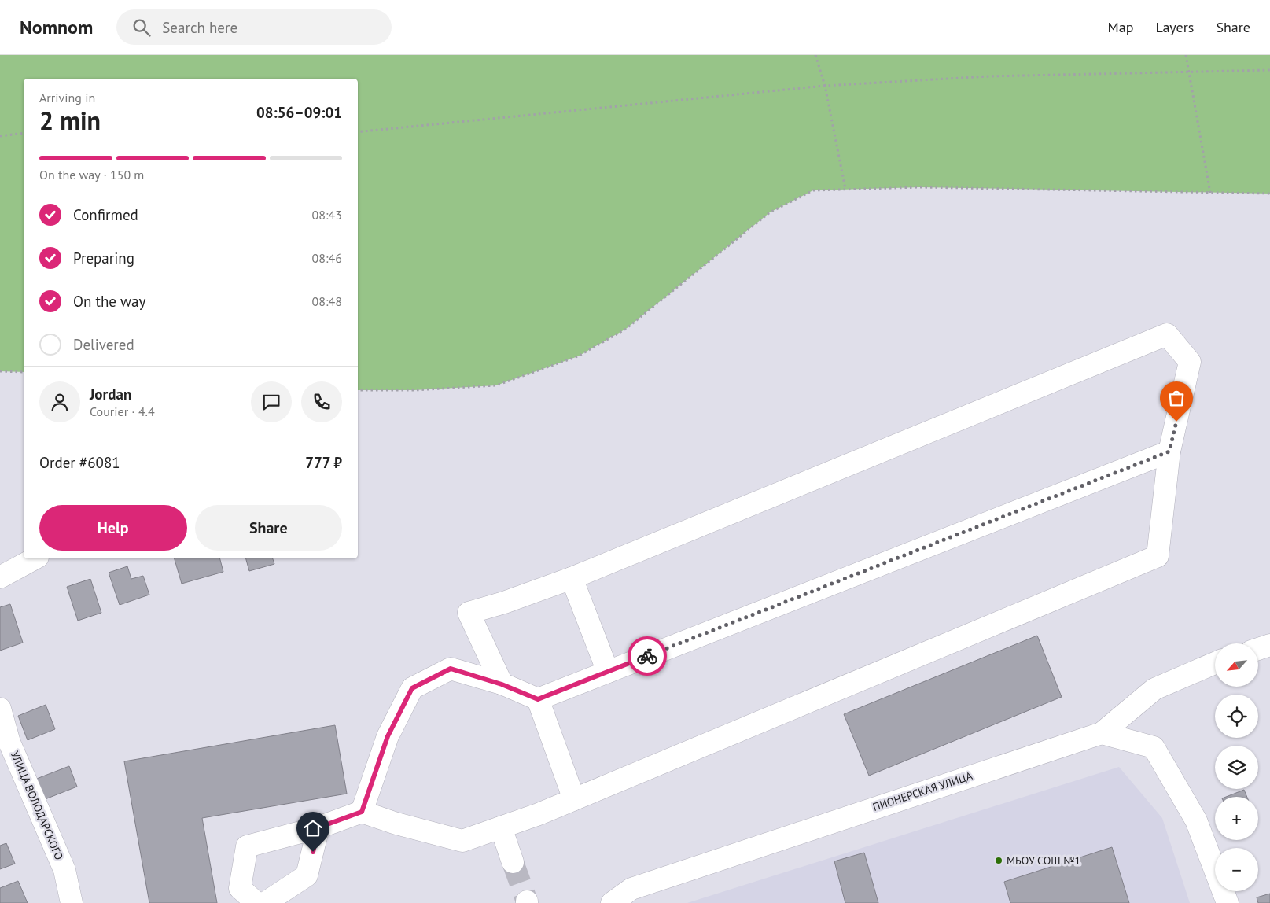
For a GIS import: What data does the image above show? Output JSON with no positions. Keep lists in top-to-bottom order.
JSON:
{
  "streets": {
    "street": ["ПИОНЕРСКАЯ УЛИЦА", "УЛИЦА ВОЛОДАРСКОГО"]
  },
  "places": ["МБОУ СОШ №1"],
  "north": "bottom left",
  "page": {
    "header": "Nomnom",
    "search": "Search here",
    "nav": ["Map", "Layers", "Share"],
    "heading": ["2 min", "Arriving in", "08:56–09:01"],
    "panel": [
      "Jordan",
      "Courier · 4.4",
      "Order #6081",
      "777 ₽"
    ],
    "bar": "On the way · 150 m",
    "list": [
      ["Confirmed", "08:43"],
      ["Preparing", "08:46"],
      ["On the way", "08:48"],
      "Delivered"
    ],
    "buttons": ["Help", "Share"],
    "map_buttons": ["+", "−"]
  }
}
